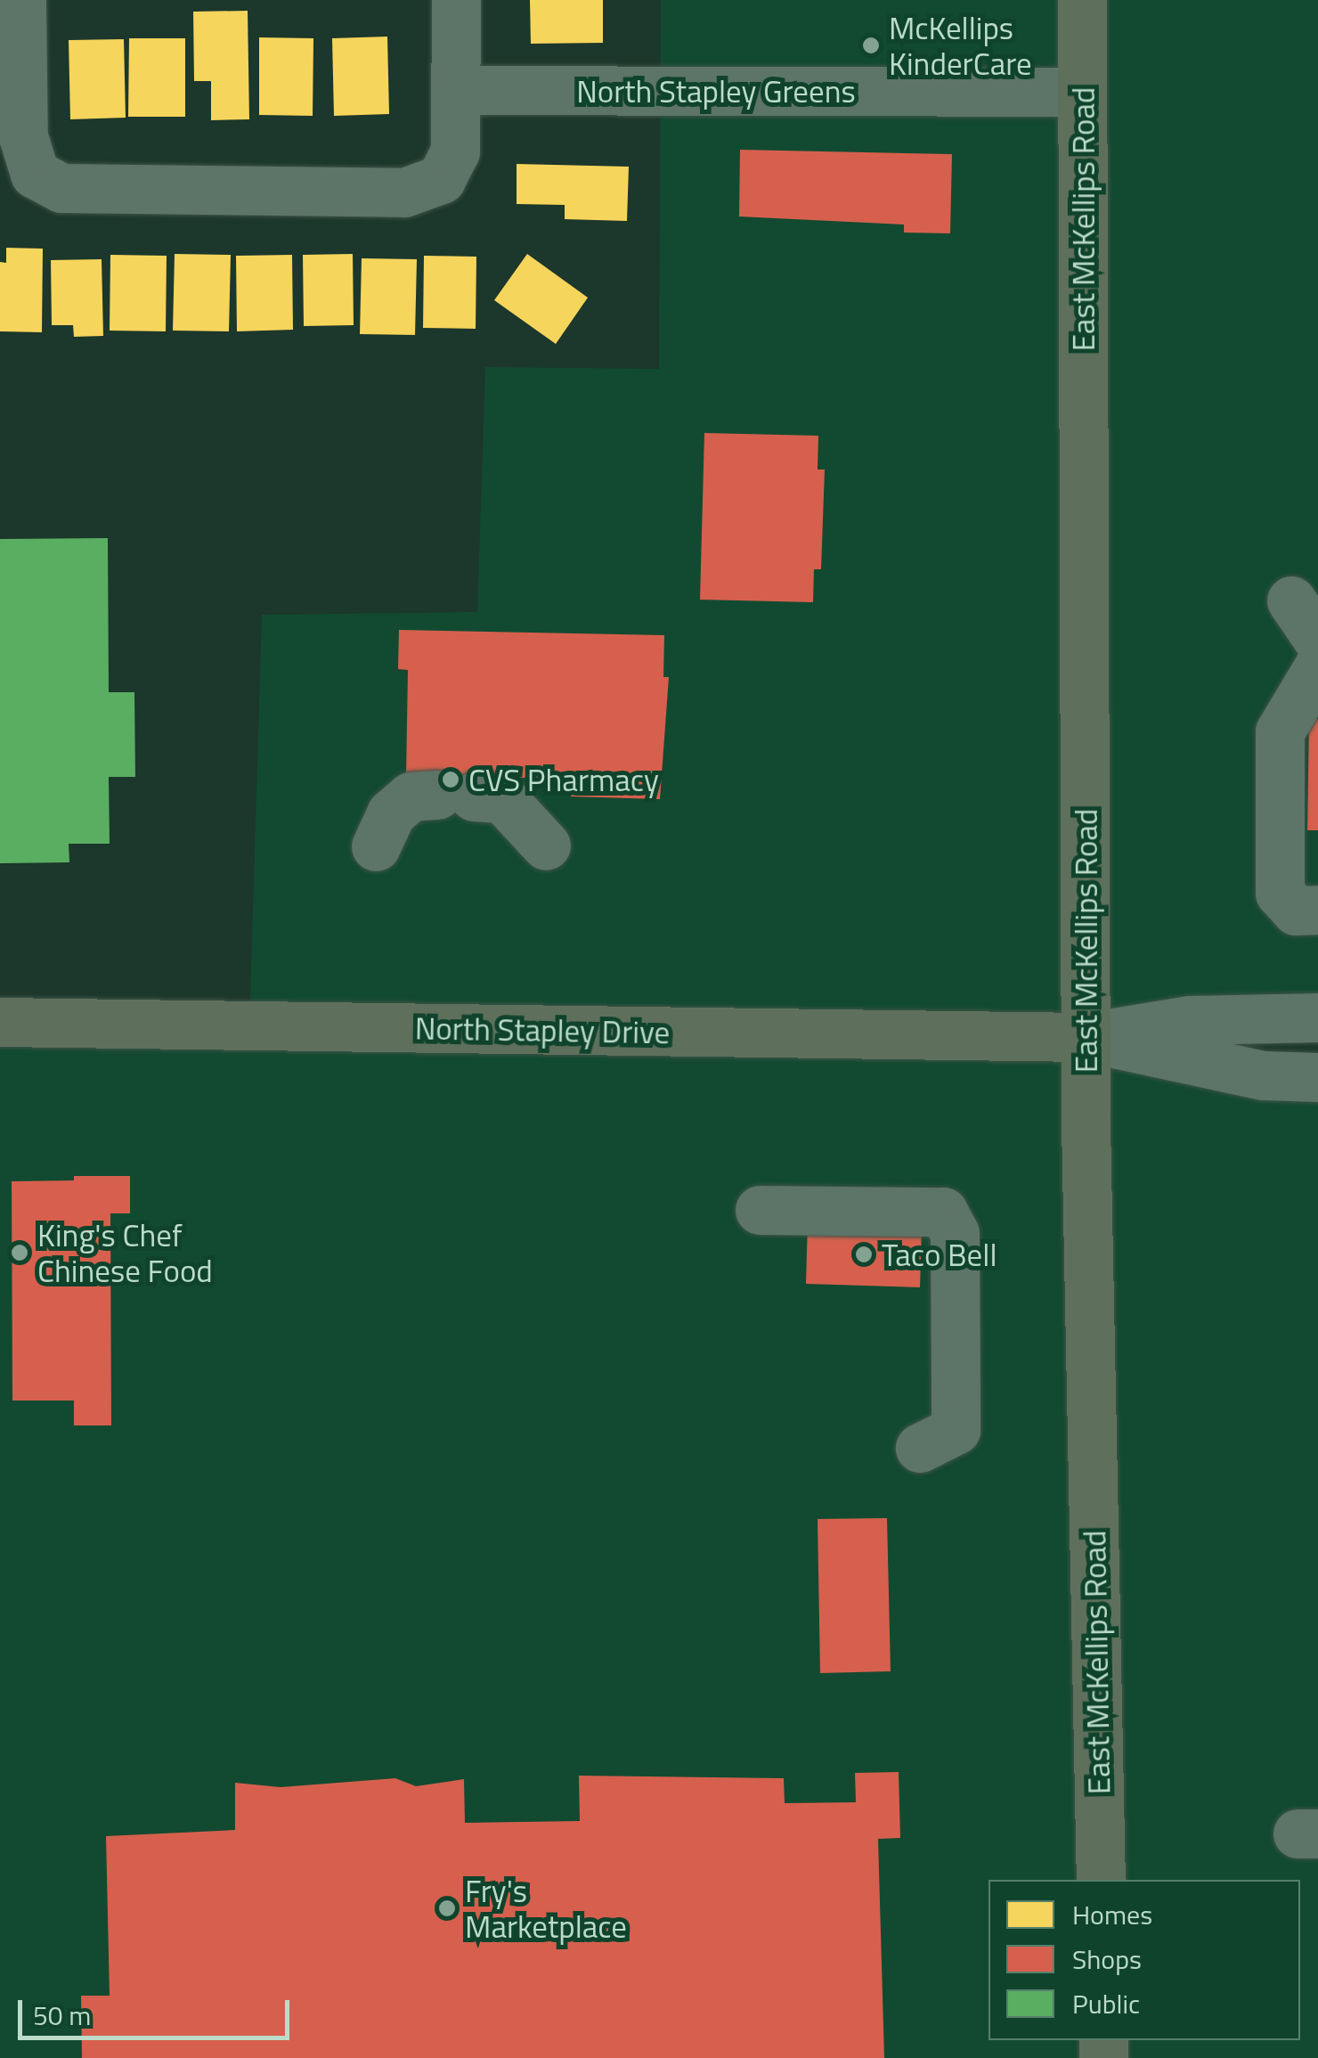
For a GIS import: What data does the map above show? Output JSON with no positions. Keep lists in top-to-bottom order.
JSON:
{
  "streets": {
    "main road": ["East McKellips Road", "North Stapley Drive"],
    "street": ["North Stapley Greens"]
  },
  "crossings": [
    ["North Stapley Greens", "East McKellips Road"],
    ["East McKellips Road", "North Stapley Drive"]
  ],
  "places": [
    "McKellips KinderCare",
    "CVS Pharmacy",
    "King's Chef Chinese Food",
    "Taco Bell",
    "Fry's Marketplace"
  ],
  "legend": ["Homes", "Shops", "Public"],
  "scale_bar": "50 m"
}
